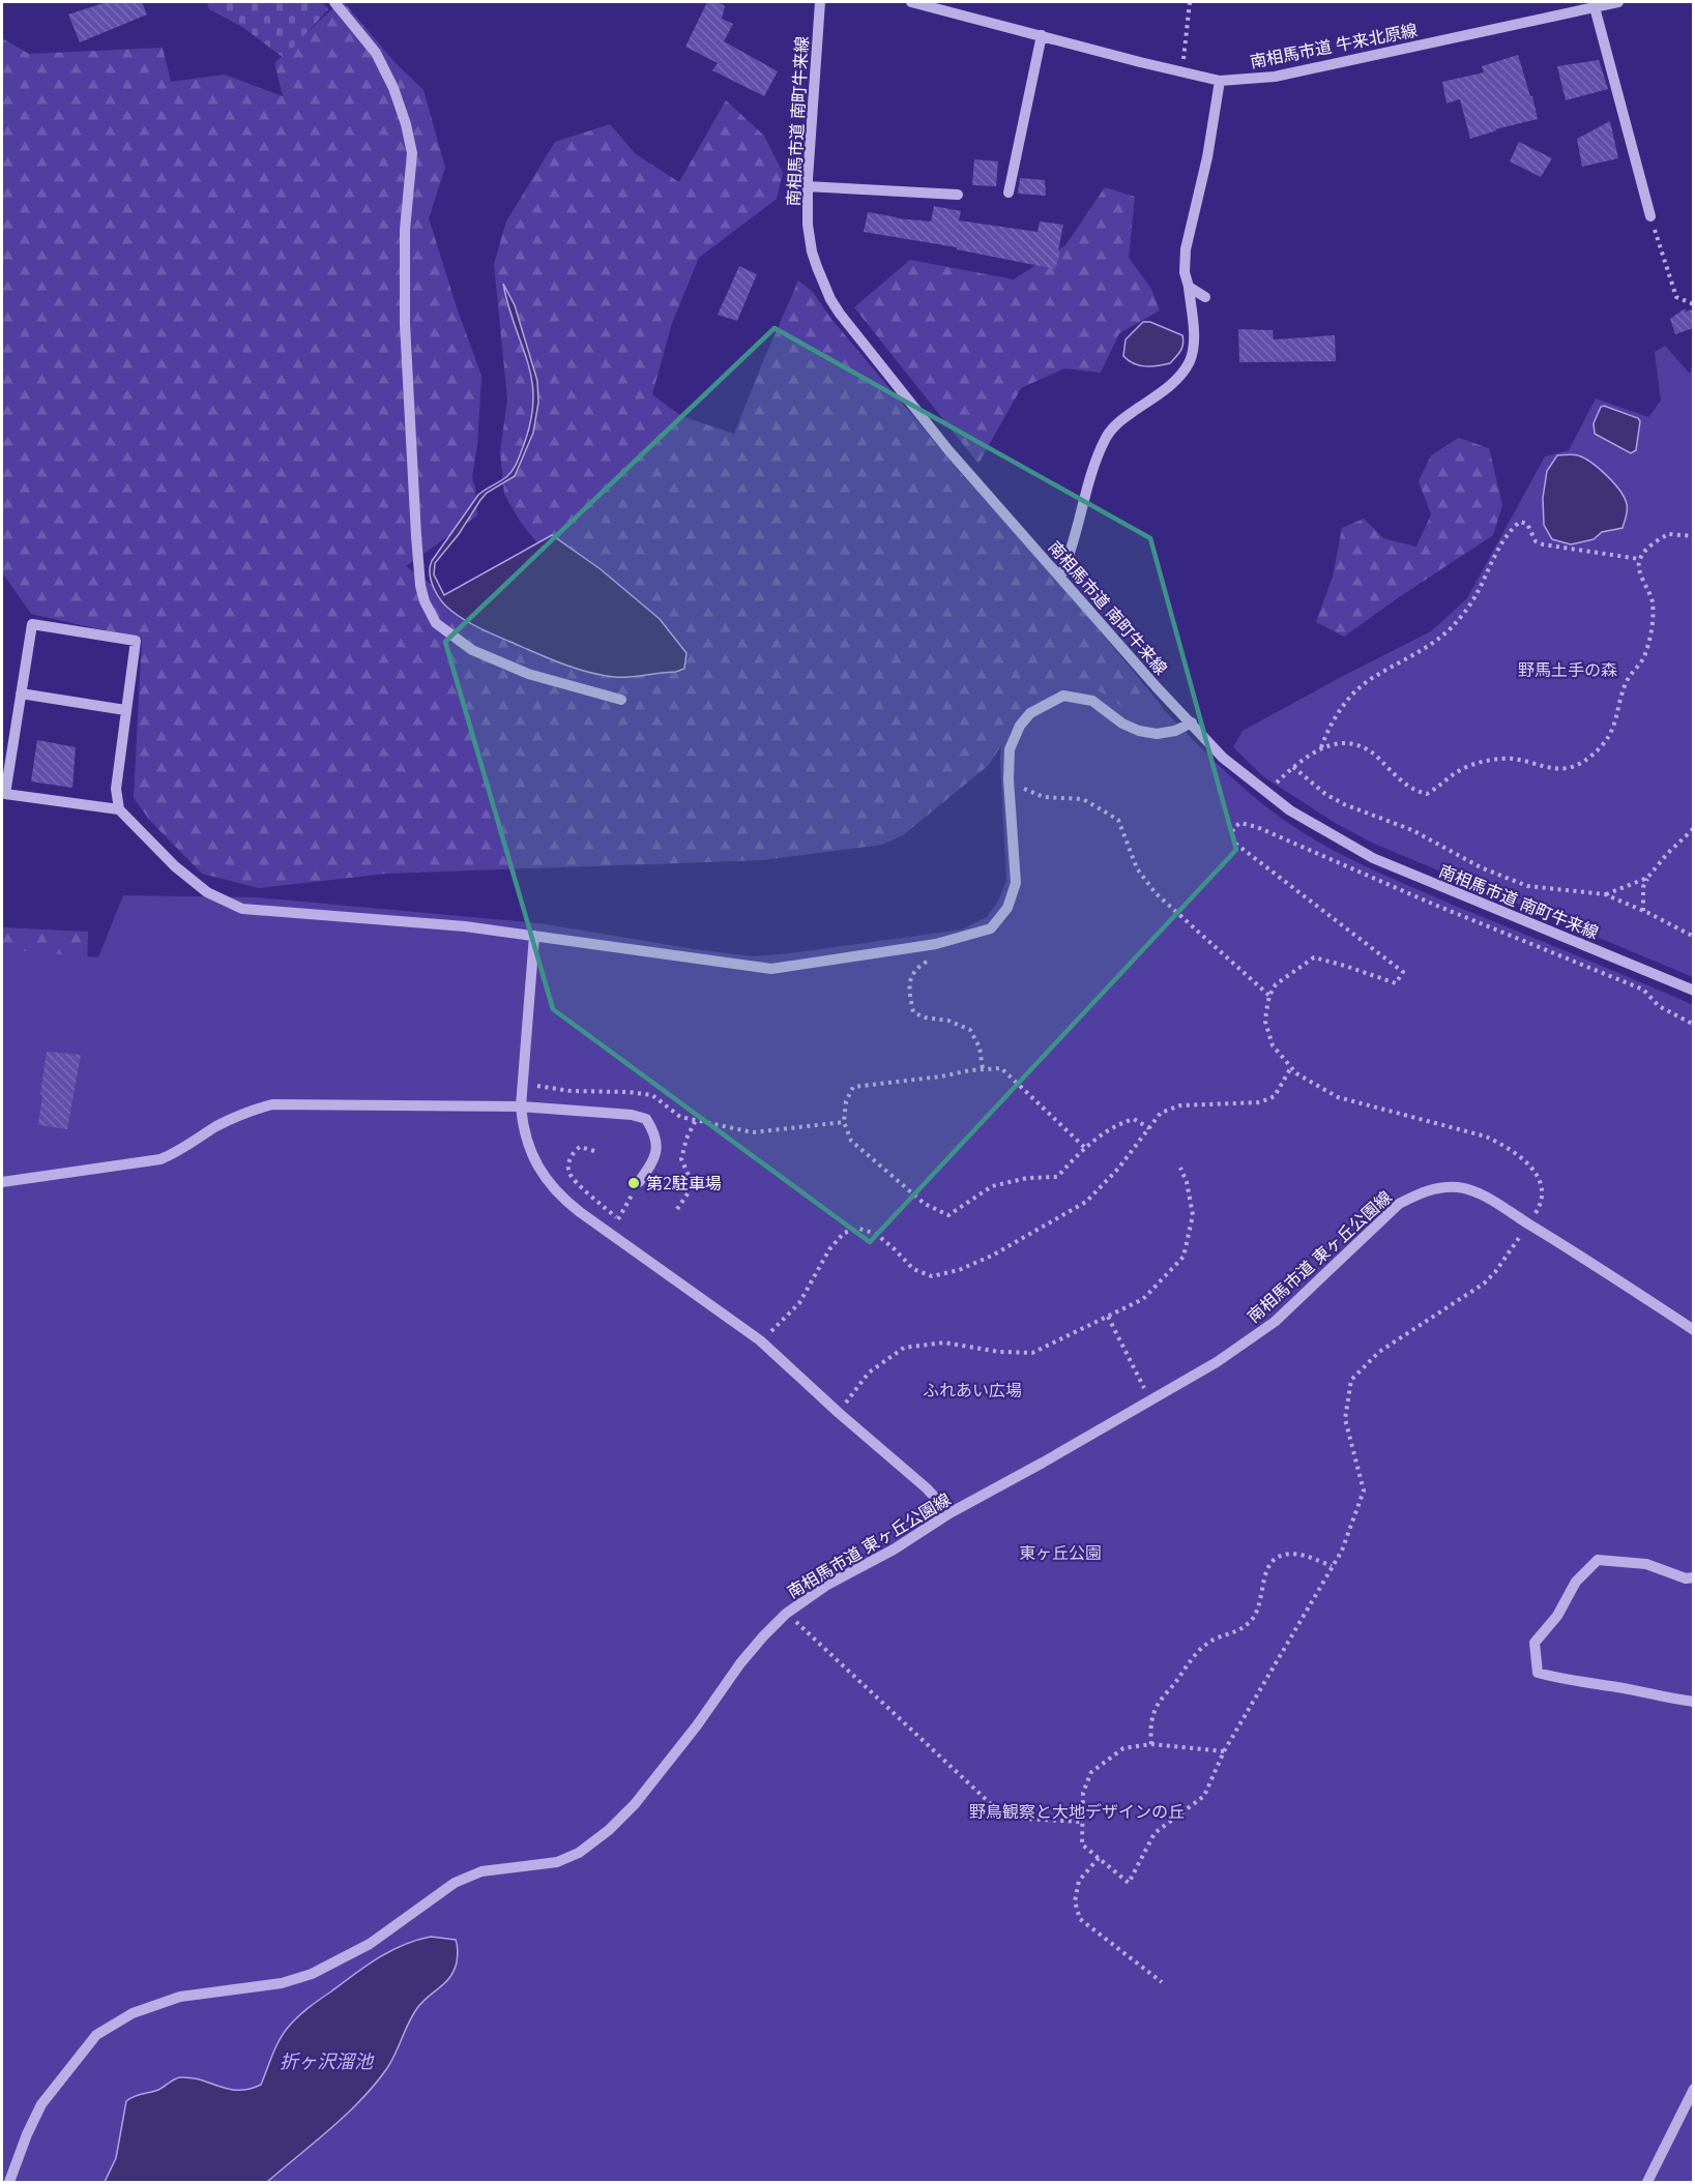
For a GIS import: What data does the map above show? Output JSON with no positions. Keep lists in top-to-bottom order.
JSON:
{
  "streets": {
    "street": ["南相馬市道 牛来北原線", "南相馬市道 南町牛来線", "南相馬市道 東ヶ丘公園線"]
  },
  "water": ["折ヶ沢溜池"],
  "parks": [
    "野馬土手の森",
    "ふれあい広場",
    "東ヶ丘公園",
    "野鳥観察と大地デザインの丘"
  ],
  "places": ["第2駐車場"]
}
